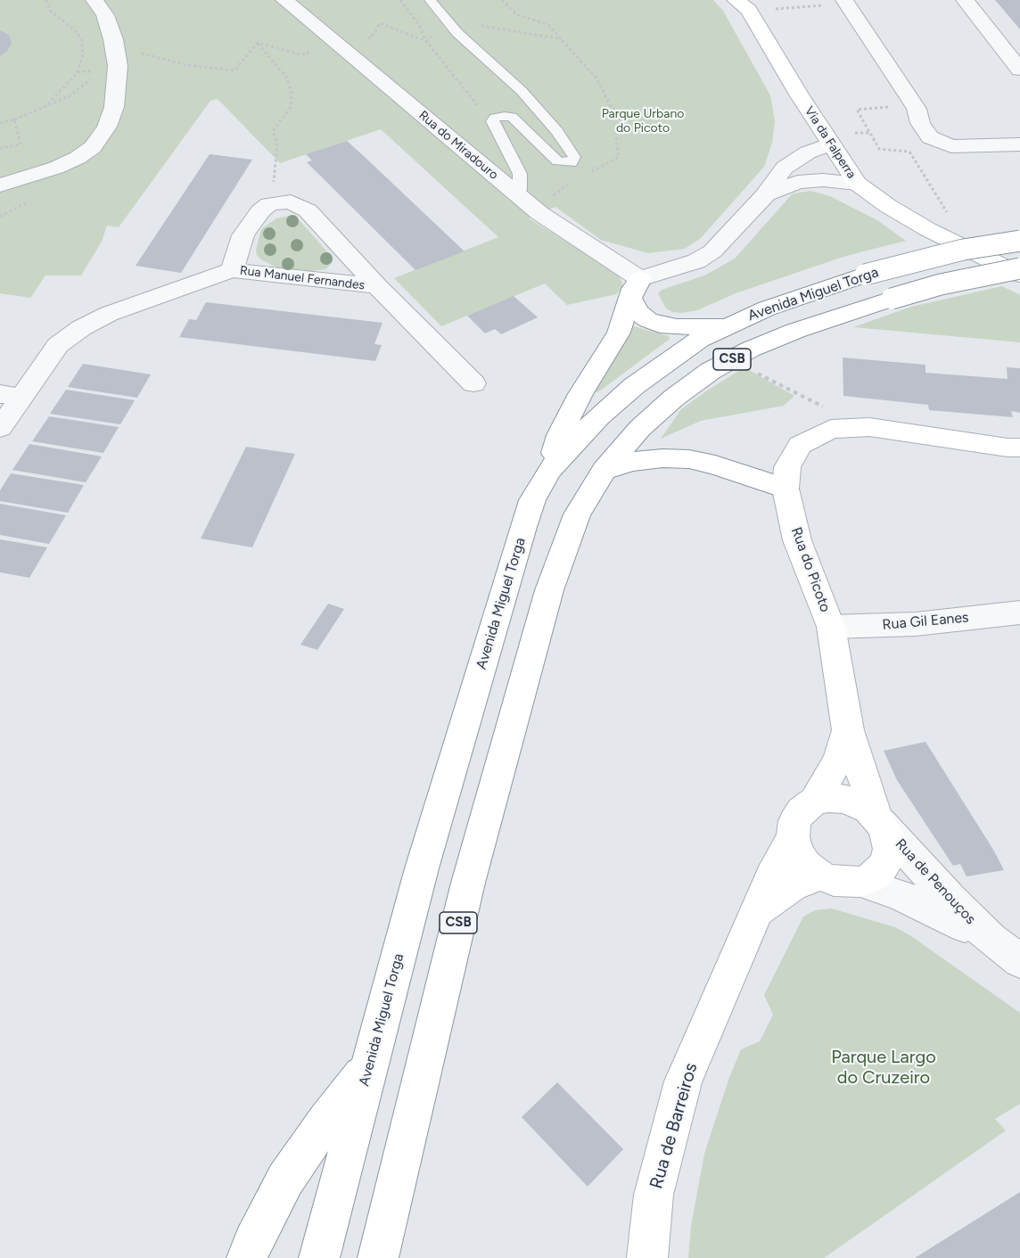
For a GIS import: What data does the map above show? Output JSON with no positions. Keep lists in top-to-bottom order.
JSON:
{
  "streets": {
    "main road": [
      "Via da Falperra",
      "Avenida Miguel Torga",
      "CSB",
      "Rua do Picoto",
      "Rua de Barreiros"
    ],
    "street": [
      "Rua do Miradouro",
      "Rua Manuel Fernandes",
      "Rua Gil Eanes",
      "Rua de Penouços"
    ]
  },
  "crossings": [
    ["Rua do Picoto", "Rua Gil Eanes"],
    ["Rua do Picoto", "Rua de Penouços"],
    ["Rua do Picoto", "Rua de Barreiros"],
    ["Rua de Penouços", "Rua de Barreiros"]
  ],
  "parks": ["Parque Urbano do Picoto", "Parque Largo do Cruzeiro"]
}
